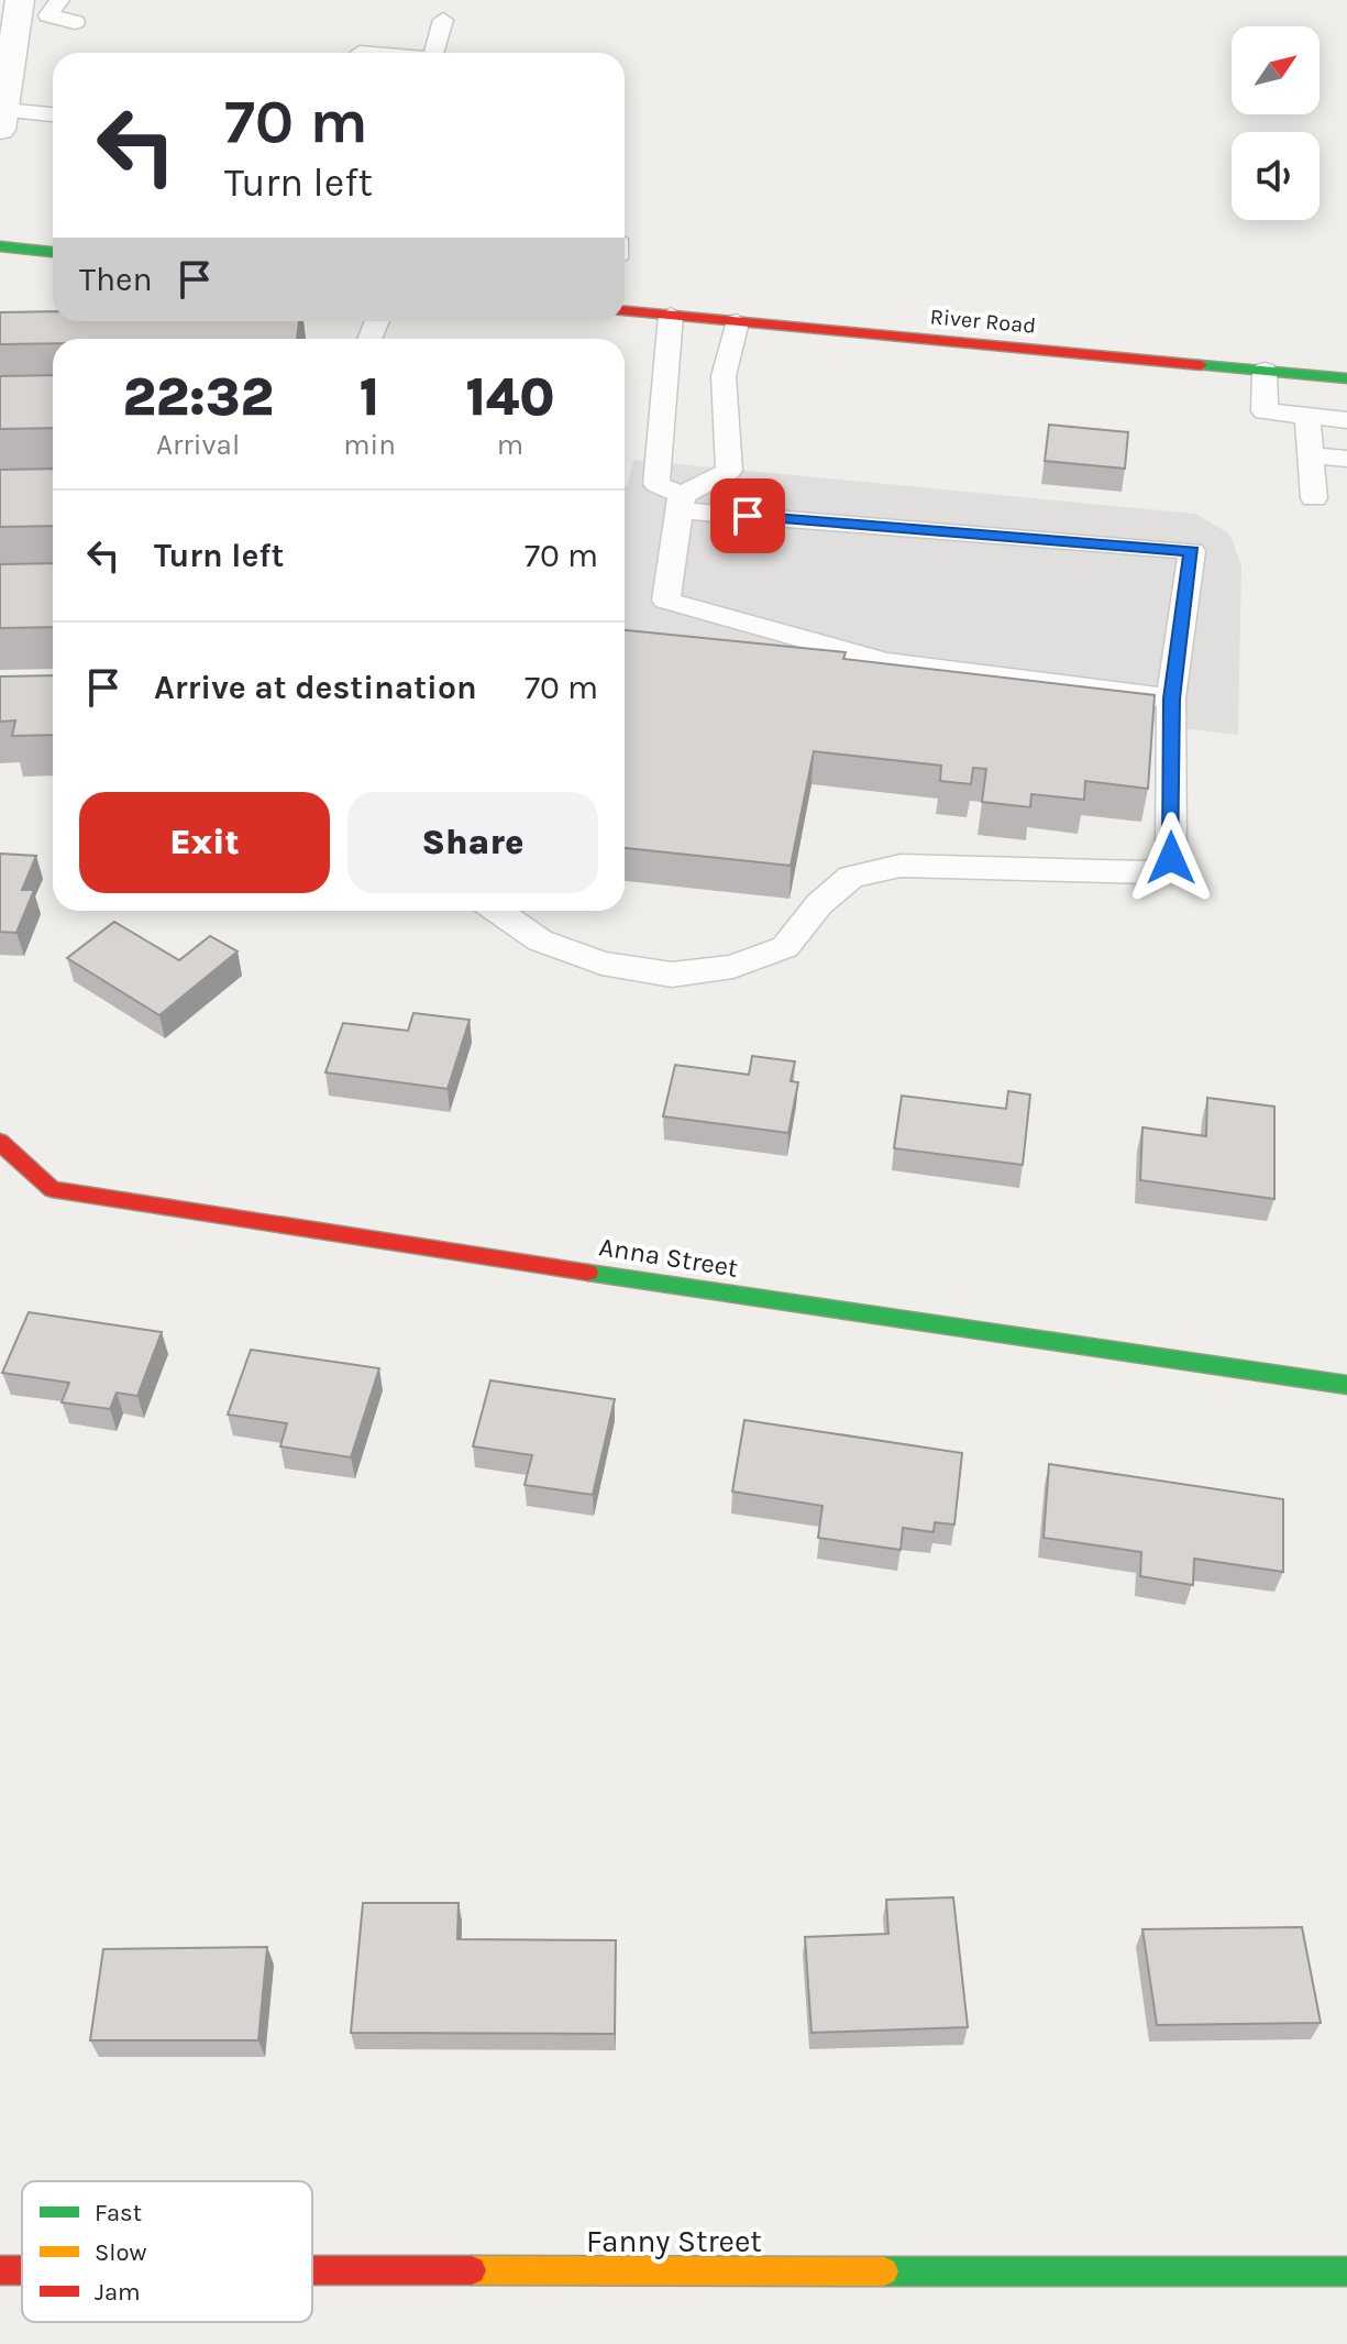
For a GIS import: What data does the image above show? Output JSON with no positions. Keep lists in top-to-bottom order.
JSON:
{
  "streets": {
    "street": ["River Road", "Anna Street", "Fanny Street"]
  },
  "legend": ["Fast", "Slow", "Jam"],
  "north": "top right",
  "page": {
    "turn": ["70 m", "Turn left"],
    "then": "Then",
    "eta": [
      "22:32",
      "Arrival",
      "1",
      "min",
      "140",
      "m"
    ],
    "list": [
      {
        "name": "Turn left",
        "value": "70 m"
      },
      {
        "name": "Arrive at destination",
        "value": "70 m"
      }
    ],
    "buttons": ["Exit", "Share"]
  }
}
